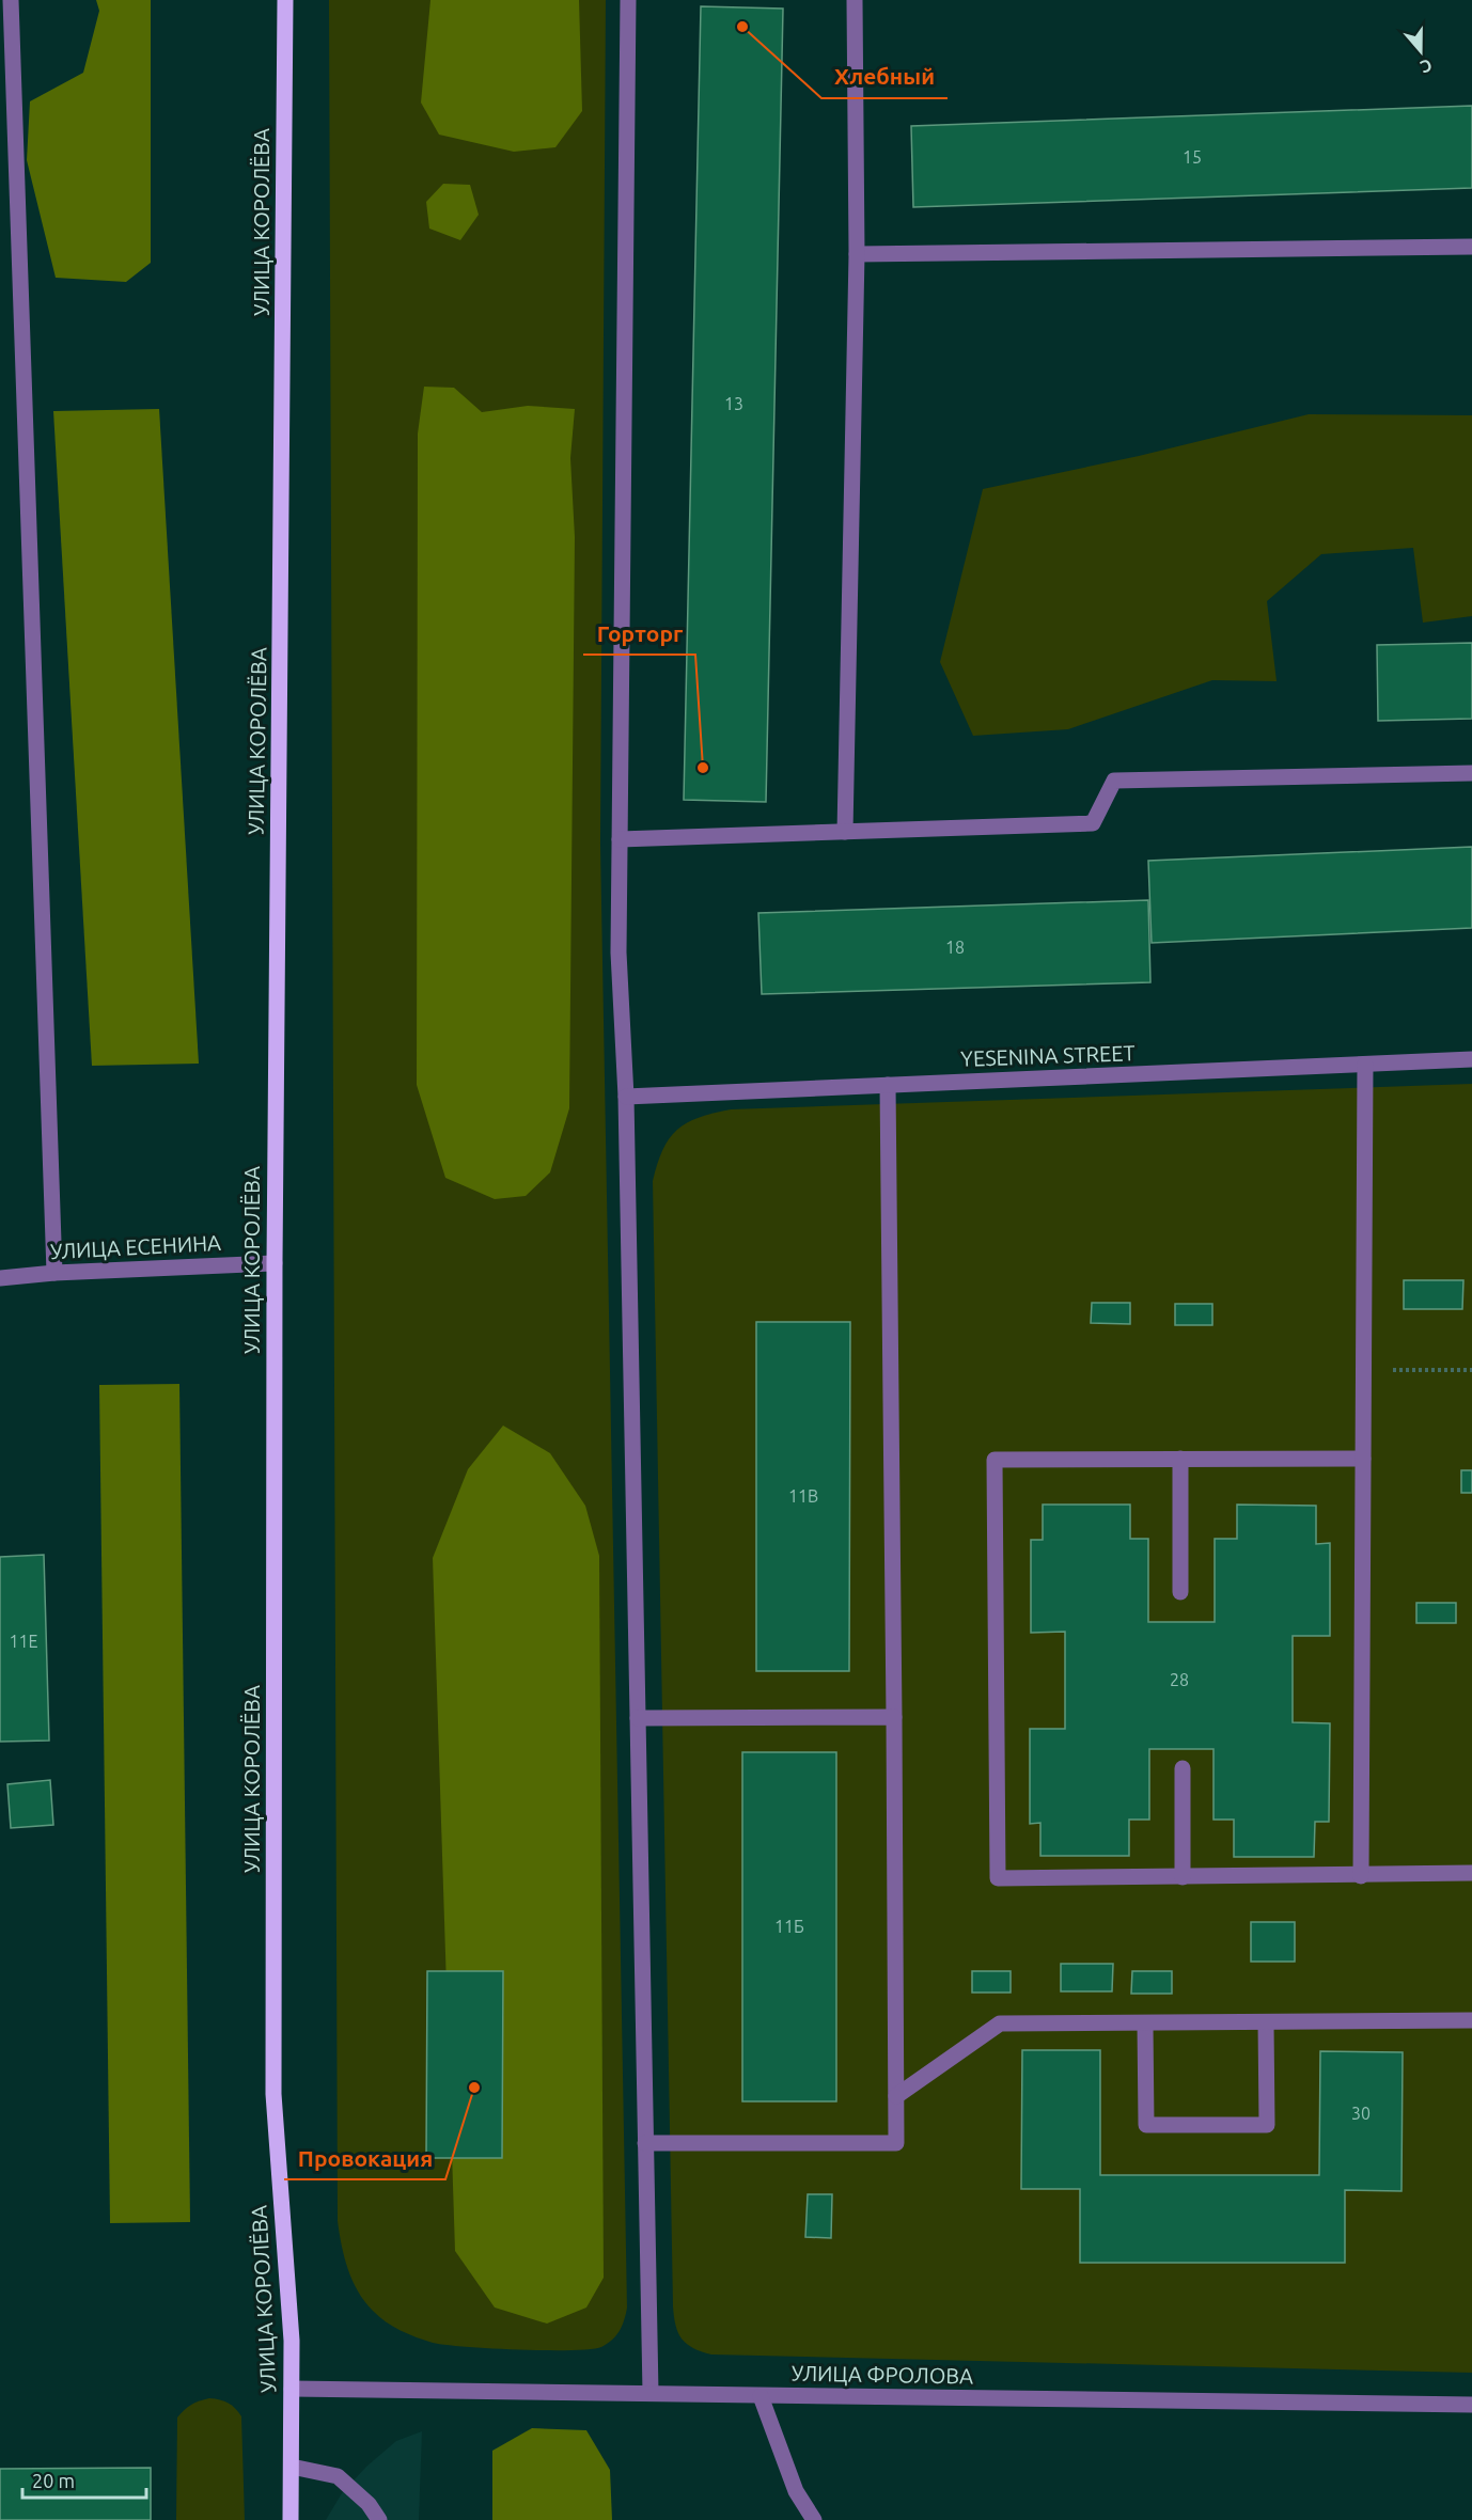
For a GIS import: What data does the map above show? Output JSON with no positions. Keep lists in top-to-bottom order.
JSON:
{
  "streets": {
    "main road": ["УЛИЦА КОРОЛЁВА"],
    "street": ["YESENINA STREET", "УЛИЦА ЕСЕНИНА", "УЛИЦА ФРОЛОВА"]
  },
  "crossings": [
    ["УЛИЦА КОРОЛЁВА", "УЛИЦА ЕСЕНИНА"],
    ["УЛИЦА КОРОЛЁВА", "УЛИЦА ФРОЛОВА"]
  ],
  "places": ["Хлебный", "Горторг", "Провокация"],
  "house_numbers": [
    "15",
    "13",
    "18",
    "11В",
    "11Е",
    "28",
    "11Б",
    "30"
  ],
  "scale_bar": "20 m",
  "north": "bottom"
}
